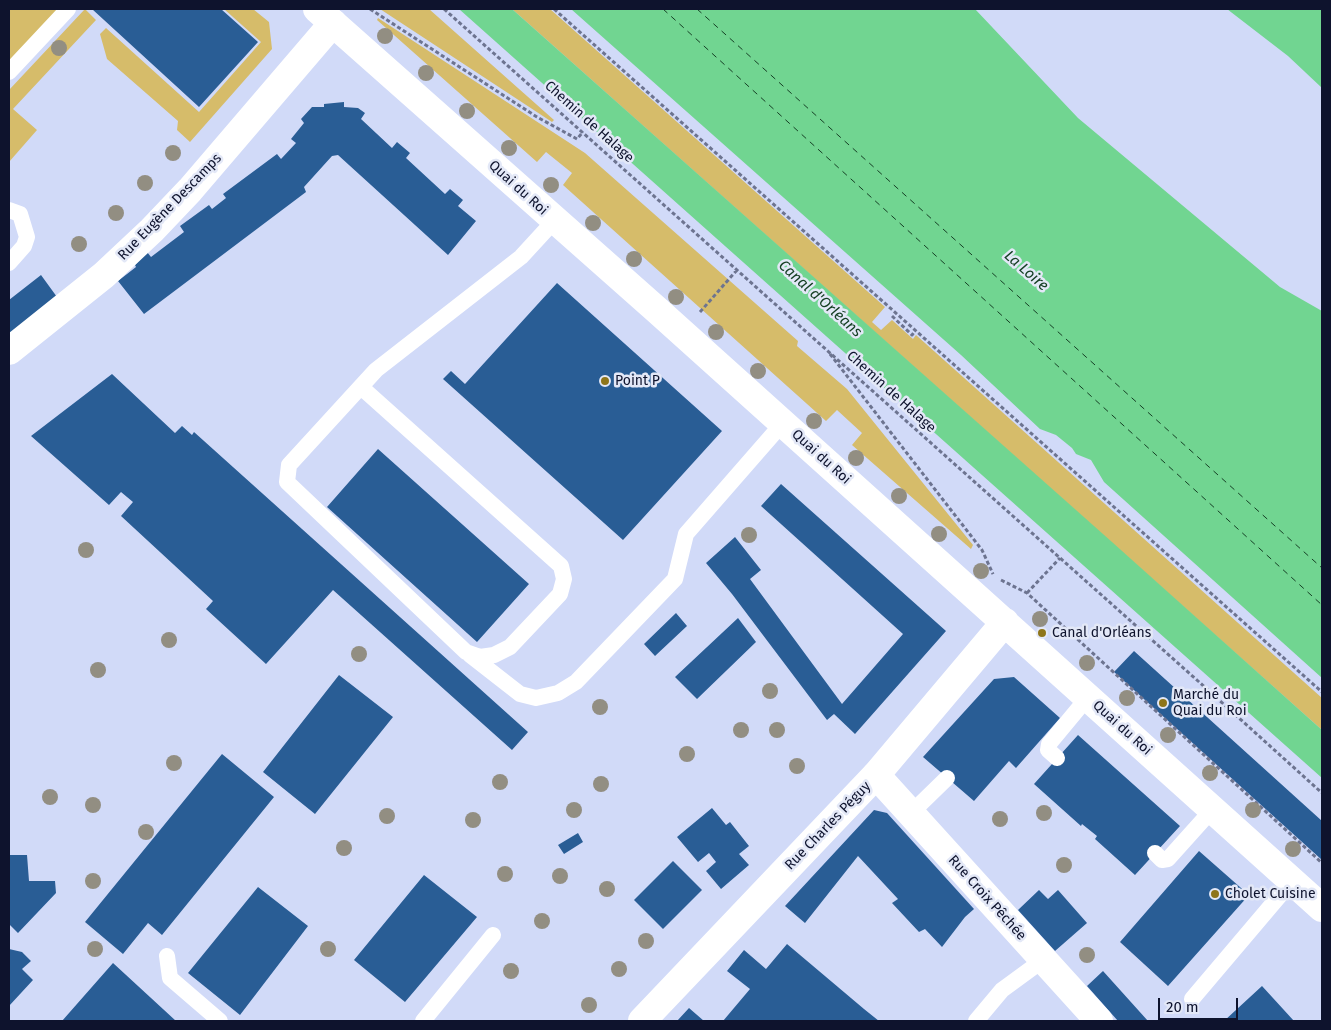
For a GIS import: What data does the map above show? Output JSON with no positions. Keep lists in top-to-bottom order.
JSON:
{
  "streets": {
    "street": [
      "Quai du Roi",
      "Rue Eugène Descamps",
      "Rue Charles Péguy",
      "Rue Croix Pêchée"
    ],
    "path": ["Chemin de Halage"]
  },
  "crossings": [
    ["Quai du Roi", "Rue Eugène Descamps"],
    ["Quai du Roi", "Rue Charles Péguy"],
    ["Rue Charles Péguy", "Rue Croix Pêchée"]
  ],
  "water": ["La Loire", "Canal d'Orléans"],
  "places": [
    "Point P",
    "Canal d'Orléans",
    "Marché du Quai du Roi",
    "Cholet Cuisine"
  ],
  "scale_bar": "20 m"
}
